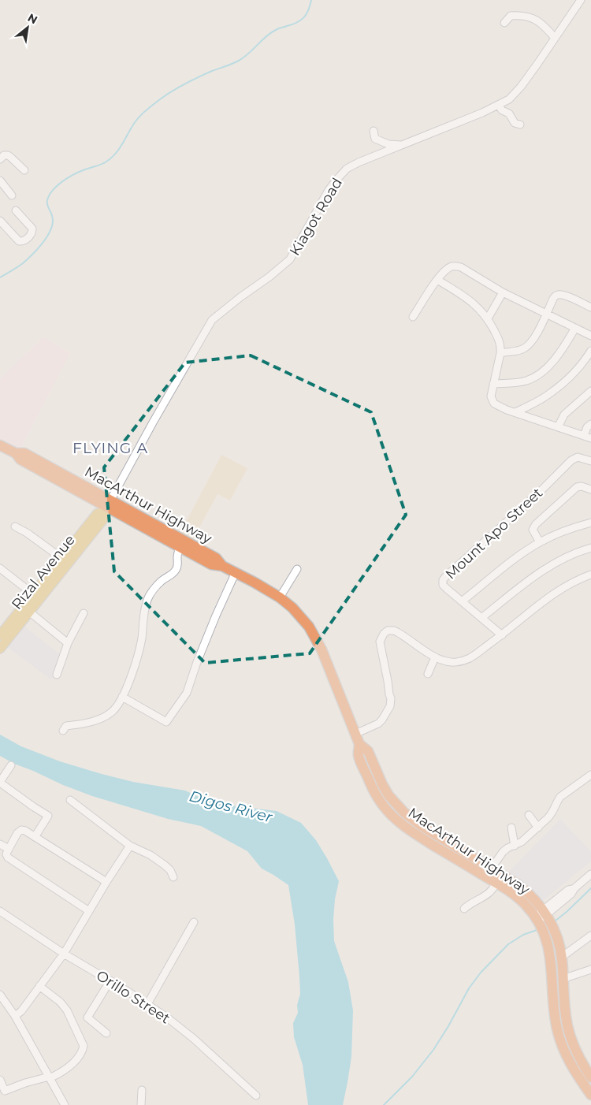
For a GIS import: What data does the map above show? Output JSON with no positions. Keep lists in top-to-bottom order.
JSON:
{
  "streets": {
    "highway": ["MacArthur Highway"],
    "main road": ["Rizal Avenue"],
    "street": ["Kiagot Road", "Mount Apo Street", "Orillo Street"]
  },
  "crossings": [
    ["Kiagot Road", "MacArthur Highway"],
    ["Kiagot Road", "Rizal Avenue"],
    ["MacArthur Highway", "Rizal Avenue"]
  ],
  "districts": ["FLYING A"],
  "water": ["Digos River"],
  "north": "top right"
}
